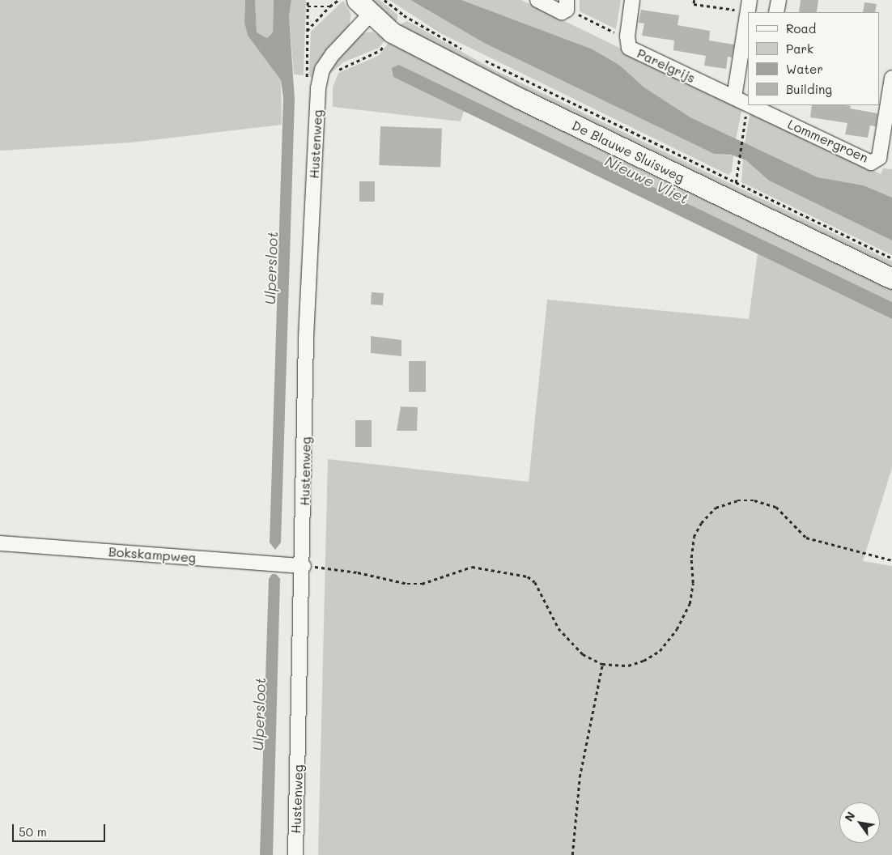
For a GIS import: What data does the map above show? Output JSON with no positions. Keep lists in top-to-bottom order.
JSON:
{
  "streets": {
    "main road": ["De Blauwe Sluisweg"],
    "street": [
      "Parelgrijs",
      "Lommergroen",
      "Hustenweg",
      "Bokskampweg"
    ]
  },
  "crossings": [
    ["Hustenweg", "De Blauwe Sluisweg"],
    ["Hustenweg", "Bokskampweg"]
  ],
  "water": ["Nieuwe Vliet", "Ulpersloot"],
  "legend": [
    "Road",
    "Park",
    "Water",
    "Building"
  ],
  "scale_bar": "50 m",
  "north": "top left"
}
